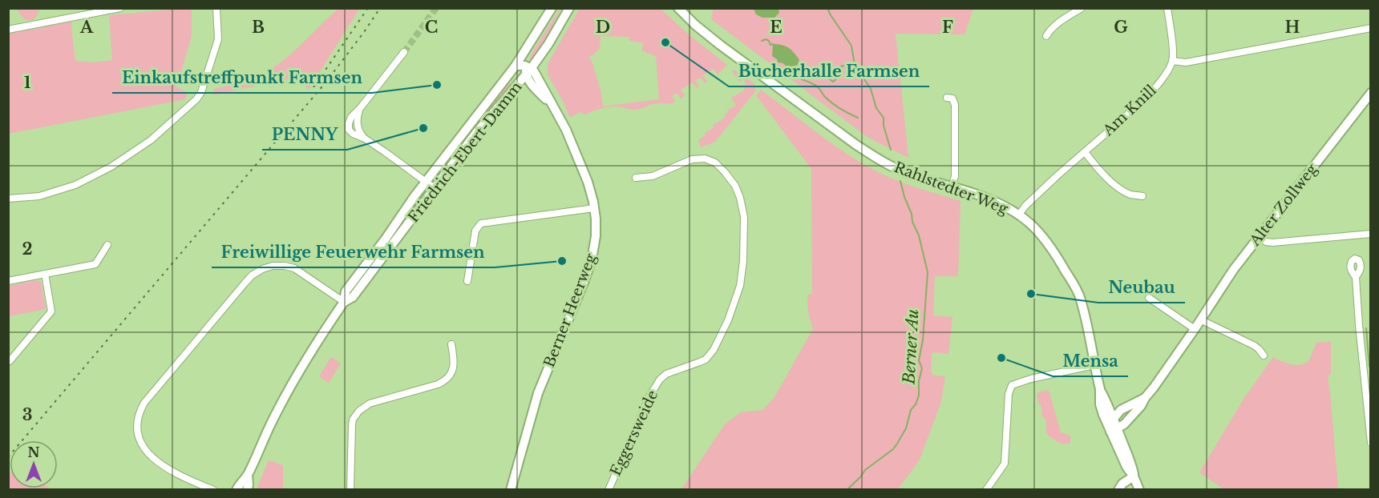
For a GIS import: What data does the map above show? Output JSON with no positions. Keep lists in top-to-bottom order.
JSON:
{
  "streets": {
    "main road": [
      "Friedrich-Ebert-Damm",
      "Rahlstedter Weg",
      "Alter Zollweg",
      "Berner Heerweg"
    ],
    "street": ["Am Knill", "Eggersweide"]
  },
  "crossings": [
    ["Am Knill", "Rahlstedter Weg"],
    ["Friedrich-Ebert-Damm", "Berner Heerweg"],
    ["Rahlstedter Weg", "Alter Zollweg"]
  ],
  "water": ["Berner Au"],
  "places": [
    "Bücherhalle Farmsen",
    "Einkaufstreffpunkt Farmsen",
    "PENNY",
    "Freiwillige Feuerwehr Farmsen",
    "Neubau",
    "Mensa"
  ],
  "north": "top",
  "grid": {
    "columns": [
      "A",
      "B",
      "C",
      "D",
      "E",
      "F",
      "G",
      "H"
    ],
    "rows": ["1", "2", "3"]
  }
}
